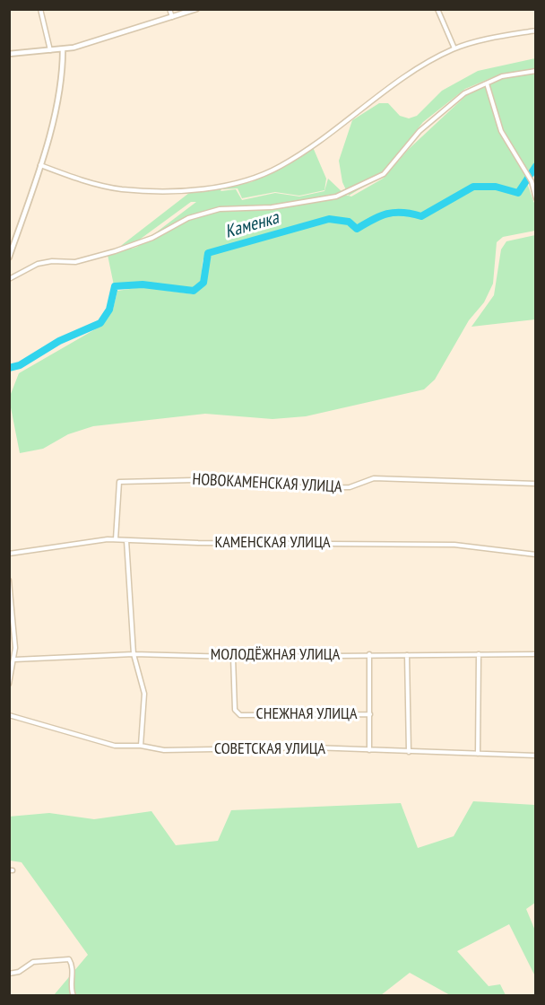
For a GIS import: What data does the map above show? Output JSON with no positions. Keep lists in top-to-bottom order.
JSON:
{
  "streets": {
    "street": [
      "НОВОКАМЕНСКАЯ УЛИЦА",
      "КАМЕНСКАЯ УЛИЦА",
      "МОЛОДЁЖНАЯ УЛИЦА",
      "СНЕЖНАЯ УЛИЦА",
      "СОВЕТСКАЯ УЛИЦА"
    ]
  },
  "crossings": [
    ["НОВОКАМЕНСКАЯ УЛИЦА", "КАМЕНСКАЯ УЛИЦА"],
    ["МОЛОДЁЖНАЯ УЛИЦА", "СНЕЖНАЯ УЛИЦА"]
  ],
  "water": ["Каменка"]
}
